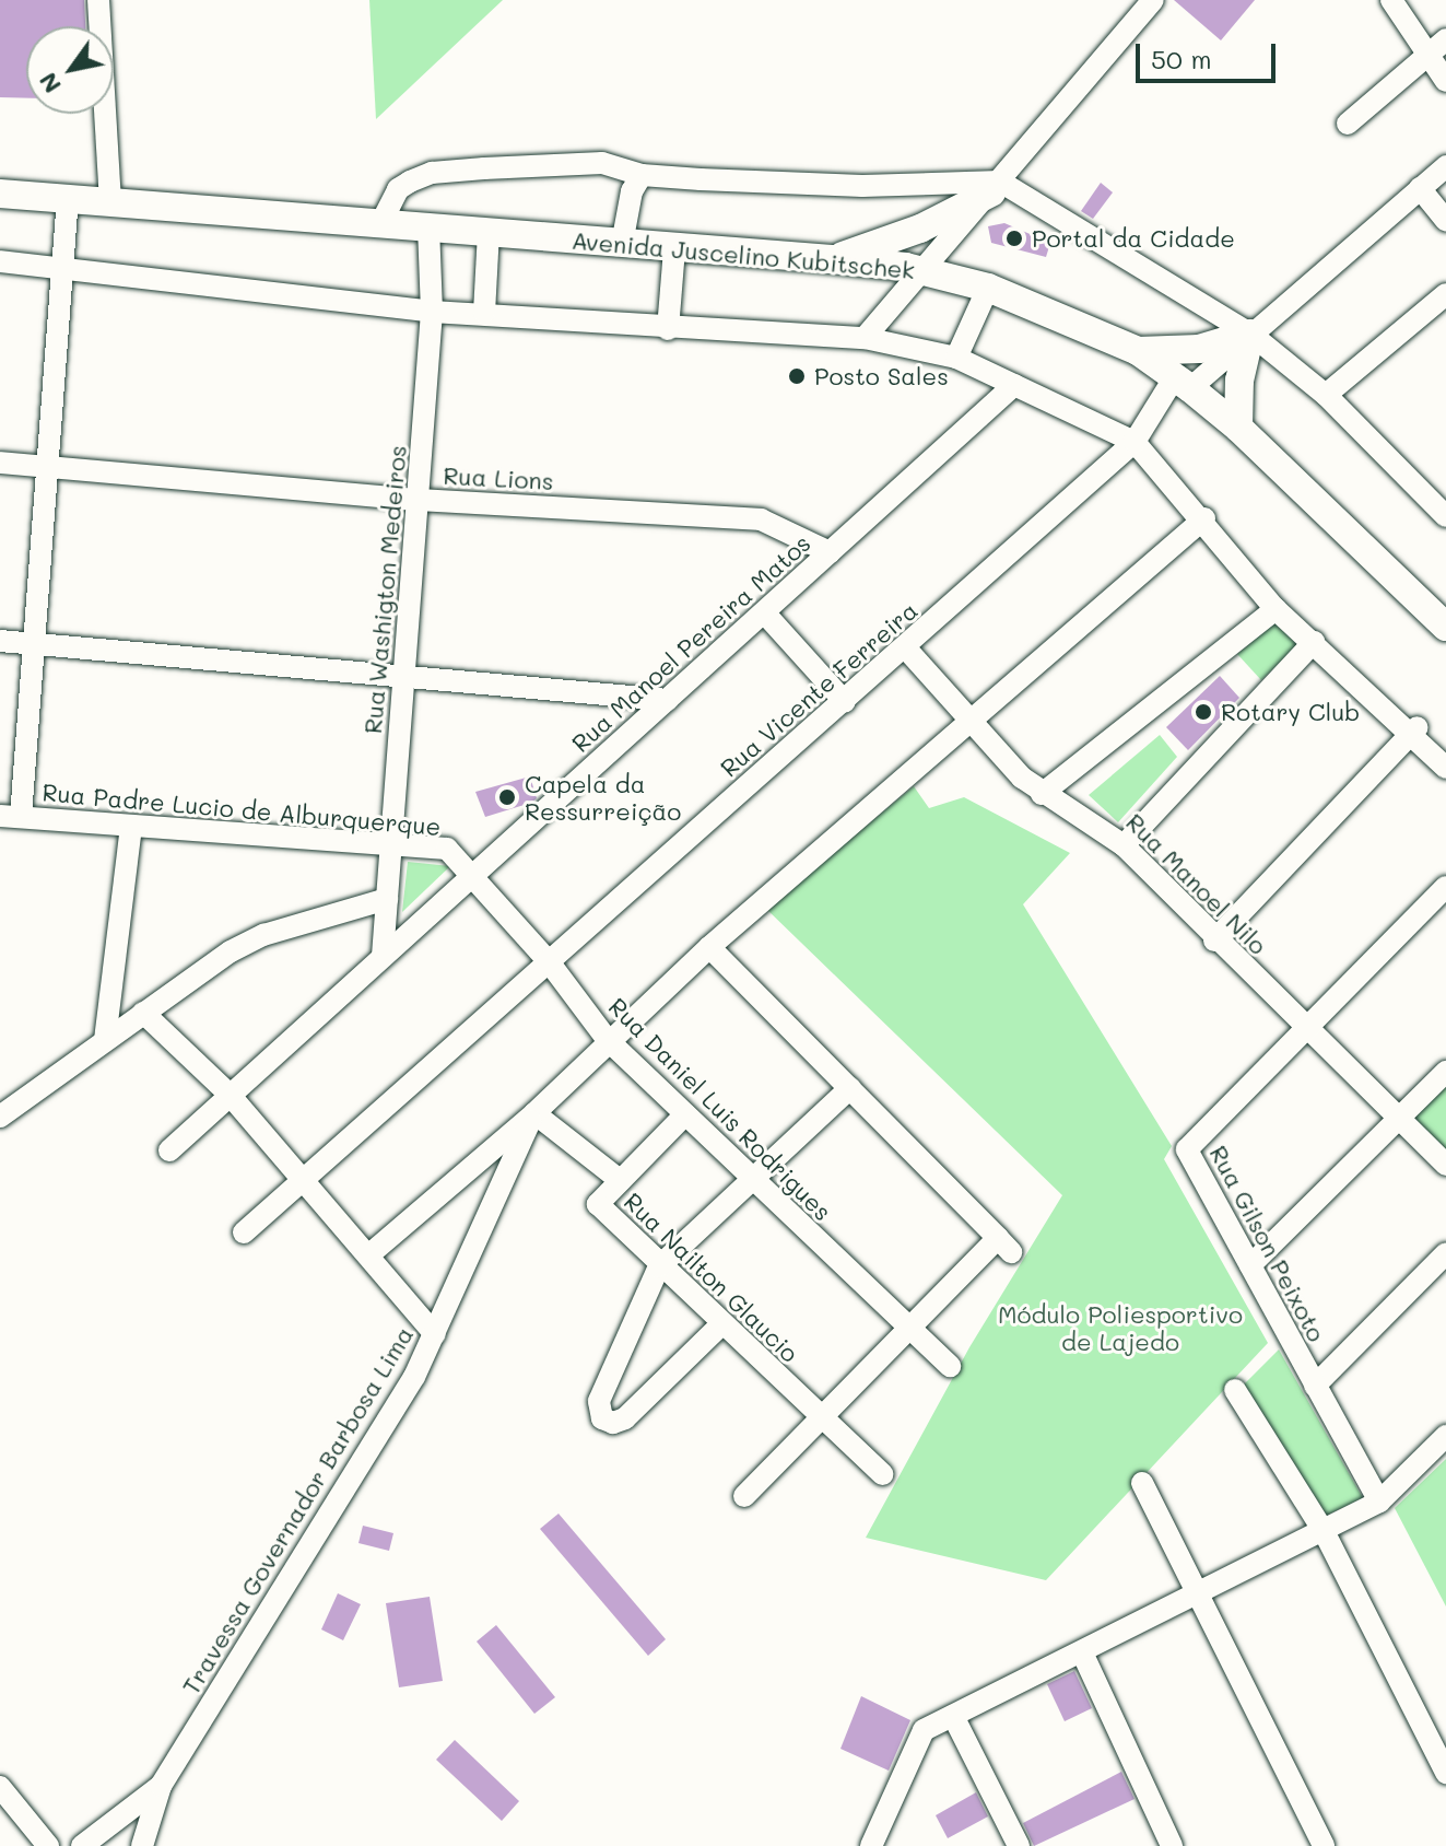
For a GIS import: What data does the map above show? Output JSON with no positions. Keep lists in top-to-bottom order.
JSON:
{
  "streets": {
    "main road": ["Avenida Juscelino Kubitschek"],
    "street": [
      "Rua Lions",
      "Rua Washigton Medeiros",
      "Rua Manoel Pereira Matos",
      "Rua Vicente Ferreira",
      "Rua Padre Lucio de Alburquerque",
      "Rua Manoel Nilo",
      "Rua Daniel Luis Rodrigues",
      "Rua Gilson Peixoto",
      "Rua Nailton Glaucio",
      "Travessa Governador Barbosa Lima"
    ]
  },
  "crossings": [
    ["Avenida Juscelino Kubitschek", "Rua Washigton Medeiros"],
    ["Avenida Juscelino Kubitschek", "Rua Vicente Ferreira"],
    ["Rua Lions", "Rua Washigton Medeiros"],
    ["Rua Lions", "Rua Manoel Pereira Matos"],
    ["Rua Washigton Medeiros", "Rua Manoel Pereira Matos"],
    ["Rua Washigton Medeiros", "Rua Padre Lucio de Alburquerque"],
    ["Rua Manoel Pereira Matos", "Rua Padre Lucio de Alburquerque"],
    ["Rua Manoel Pereira Matos", "Rua Daniel Luis Rodrigues"],
    ["Rua Vicente Ferreira", "Rua Manoel Nilo"],
    ["Rua Vicente Ferreira", "Rua Daniel Luis Rodrigues"],
    ["Rua Padre Lucio de Alburquerque", "Rua Daniel Luis Rodrigues"],
    ["Rua Manoel Nilo", "Rua Gilson Peixoto"],
    ["Rua Daniel Luis Rodrigues", "Rua Nailton Glaucio"]
  ],
  "parks": ["Módulo Poliesportivo de Lajedo"],
  "places": [
    "Portal da Cidade",
    "Posto Sales",
    "Rotary Club",
    "Capela da Ressurreição"
  ],
  "scale_bar": "50 m",
  "north": "bottom left"
}
